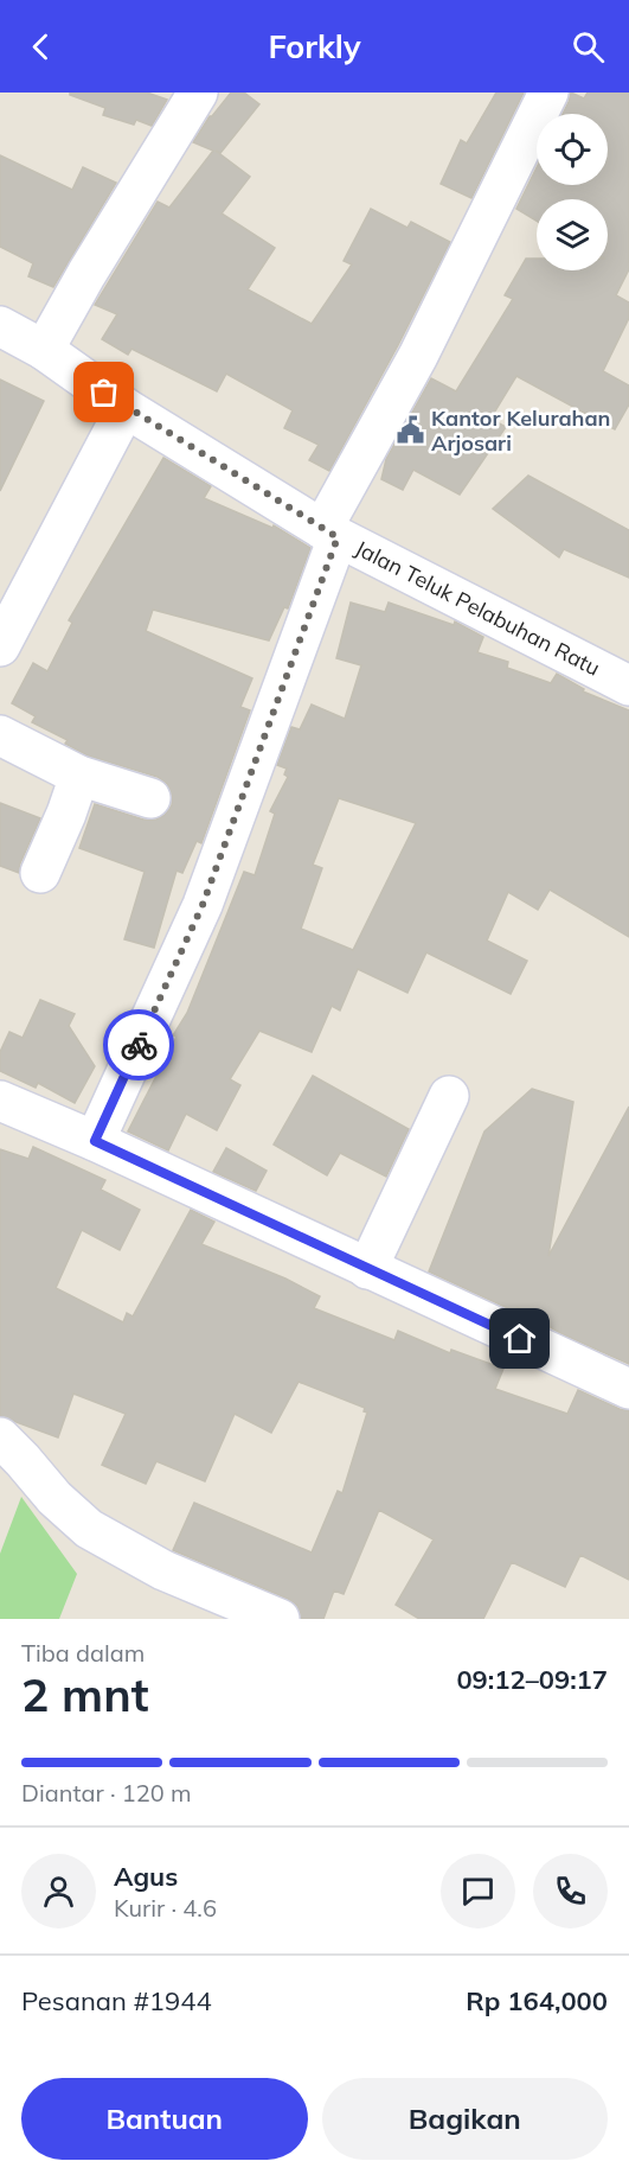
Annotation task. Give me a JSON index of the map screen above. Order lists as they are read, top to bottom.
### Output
{
  "streets": {
    "street": ["Jalan Teluk Pelabuhan Ratu"]
  },
  "places": {
    "public building": ["Kantor Kelurahan Arjosari"]
  },
  "page": {
    "header": "Forkly",
    "heading": ["2 mnt", "Tiba dalam", "09:12–09:17"],
    "panel": [
      "Agus",
      "Kurir · 4.6",
      "Pesanan #1944",
      "Rp 164,000"
    ],
    "bar": "Diantar · 120 m",
    "buttons": ["Bantuan", "Bagikan"]
  }
}
